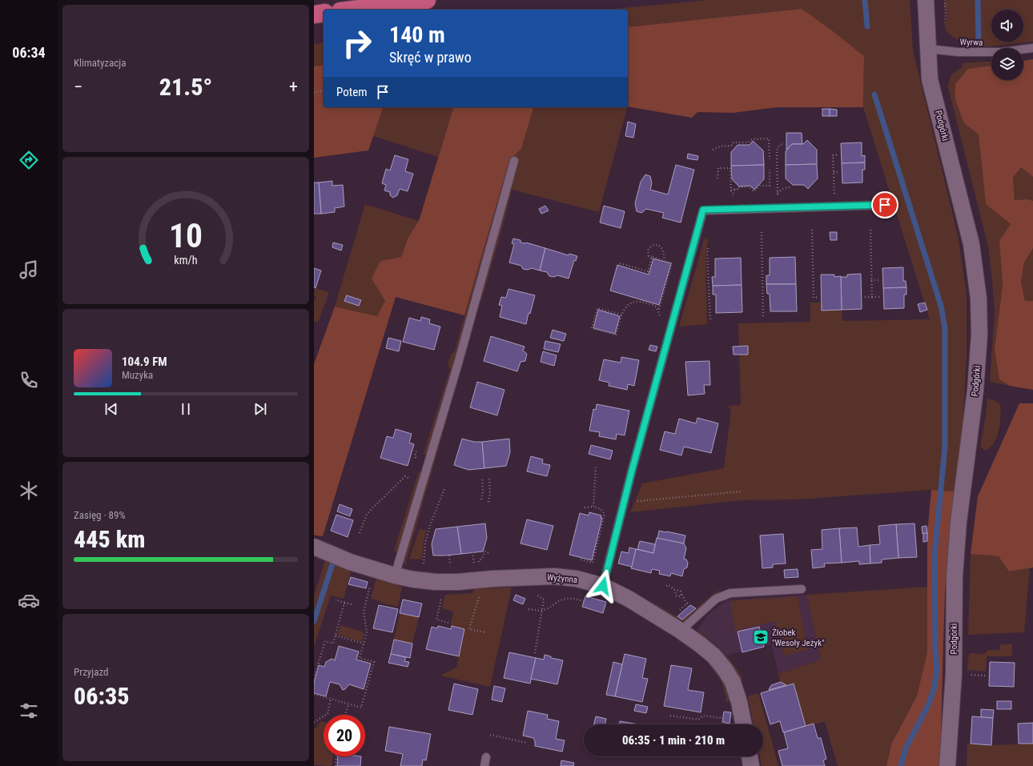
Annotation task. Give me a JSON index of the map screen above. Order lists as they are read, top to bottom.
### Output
{
  "streets": {
    "street": ["Podgórki", "Wyżynna"],
    "lane": ["Wyrwa"]
  },
  "crossings": [
    ["Wyrwa", "Podgórki"]
  ],
  "places": {
    "school or university": ["Żłobek \"Wesoły Jeżyk\""]
  },
  "page": {
    "tabs": "06:34",
    "tile": [
      "Klimatyzacja",
      ["Zasięg · 89%", "445 km"],
      ["Przyjazd", "06:35"]
    ],
    "turn": ["140 m", "Skręć w prawo"],
    "heat": ["−", "21.5°", "+"],
    "then": "Potem",
    "song": ["104.9 FM", "Muzyka"],
    "limit": "20",
    "trip": "06:35 · 1 min · 210 m",
    "gauge": ["10", "km/h"]
  }
}
